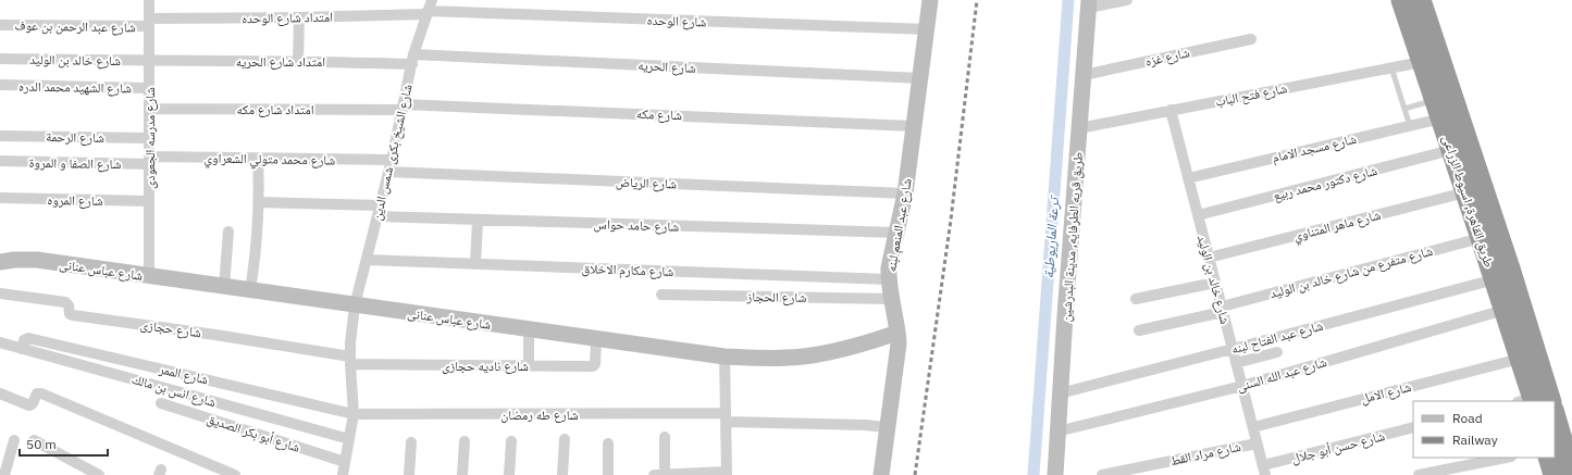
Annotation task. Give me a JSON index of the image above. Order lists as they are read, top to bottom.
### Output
{
  "streets": {
    "highway": ["طريق القاهرة, اسيوط الزراعى"],
    "main road": ["شارع عبد المنعم لبنه", "طريق قريه الطرفايه, مدينة البدرشين", "شارع عباس عنانى"],
    "street": [
      "امتداد شارع الوحده",
      "شارع الوحده",
      "شارع عبد الرحمن بن عوف",
      "شارع غزه",
      "شارع خالد بن الوليد",
      "امتداد شارع الحريه",
      "شارع الحريه",
      "شارع الشهيد محمد الدره",
      "شارع فتح الباب",
      "امتداد شارع مكه",
      "شارع مكه",
      "شارع الرحمة",
      "شارع مدرسه الجعودى",
      "شارع مسجد الامام",
      "شارع الشيخ بكرى شمس الدين",
      "شارع محمد متولي الشعراوي",
      "شارع الصفا و المروة",
      "شارع الرياض",
      "شارع دكتور محمد ربيع",
      "شارع المروه",
      "شارع حامد حواس",
      "شارع ماهر المتناوي",
      "شارع مكارم الاخلاق",
      "شارع متفرع من شارع خالد بن الوليد",
      "شارع الحجاز",
      "شارع حجازى",
      "شارع عبد الفتاح لبنه",
      "شارع ناديه حجازى",
      "شارع الممر",
      "شارع عبد الله السنى",
      "شارع انس بن مالك",
      "شارع الامل",
      "شارع طه رمضان",
      "شارع أبو بكر الصديق",
      "شارع حسن أبو جلال",
      "شارع مراد القط"
    ]
  },
  "crossings": [
    ["امتداد شارع الوحده", "شارع الوحده"],
    ["امتداد شارع الوحده", "شارع عبد الرحمن بن عوف"],
    ["امتداد شارع الوحده", "شارع مدرسه الجعودى"],
    ["امتداد شارع الوحده", "شارع الشيخ بكرى شمس الدين"],
    ["شارع الوحده", "شارع الشيخ بكرى شمس الدين"],
    ["شارع الوحده", "شارع عبد المنعم لبنه"],
    ["شارع عبد الرحمن بن عوف", "شارع مدرسه الجعودى"],
    ["شارع غزه", "طريق قريه الطرفايه, مدينة البدرشين"],
    ["شارع خالد بن الوليد", "امتداد شارع الحريه"],
    ["شارع خالد بن الوليد", "شارع فتح الباب"],
    ["شارع خالد بن الوليد", "شارع مدرسه الجعودى"],
    ["شارع خالد بن الوليد", "شارع مسجد الامام"],
    ["شارع خالد بن الوليد", "شارع دكتور محمد ربيع"],
    ["شارع خالد بن الوليد", "شارع ماهر المتناوي"],
    ["شارع خالد بن الوليد", "شارع متفرع من شارع خالد بن الوليد"],
    ["شارع خالد بن الوليد", "شارع عبد الفتاح لبنه"],
    ["شارع خالد بن الوليد", "شارع عبد الله السنى"],
    ["شارع خالد بن الوليد", "شارع الامل"],
    ["شارع خالد بن الوليد", "شارع حسن أبو جلال"],
    ["شارع خالد بن الوليد", "شارع مراد القط"],
    ["امتداد شارع الحريه", "شارع الحريه"],
    ["امتداد شارع الحريه", "شارع مدرسه الجعودى"],
    ["امتداد شارع الحريه", "شارع الشيخ بكرى شمس الدين"],
    ["شارع الحريه", "شارع الشيخ بكرى شمس الدين"],
    ["شارع الحريه", "شارع عبد المنعم لبنه"],
    ["شارع الشهيد محمد الدره", "شارع مدرسه الجعودى"],
    ["شارع فتح الباب", "طريق القاهرة, اسيوط الزراعى"],
    ["شارع فتح الباب", "طريق قريه الطرفايه, مدينة البدرشين"],
    ["امتداد شارع مكه", "شارع مكه"],
    ["امتداد شارع مكه", "شارع مدرسه الجعودى"],
    ["امتداد شارع مكه", "شارع الشيخ بكرى شمس الدين"],
    ["شارع مكه", "شارع الشيخ بكرى شمس الدين"],
    ["شارع مكه", "شارع عبد المنعم لبنه"],
    ["شارع الرحمة", "شارع مدرسه الجعودى"],
    ["شارع مدرسه الجعودى", "شارع محمد متولي الشعراوي"],
    ["شارع مدرسه الجعودى", "شارع الصفا و المروة"],
    ["شارع مدرسه الجعودى", "شارع المروه"],
    ["شارع مدرسه الجعودى", "شارع عباس عنانى"],
    ["شارع مسجد الامام", "طريق القاهرة, اسيوط الزراعى"],
    ["شارع الشيخ بكرى شمس الدين", "شارع محمد متولي الشعراوي"],
    ["شارع الشيخ بكرى شمس الدين", "شارع الرياض"],
    ["شارع الشيخ بكرى شمس الدين", "شارع حامد حواس"],
    ["شارع الشيخ بكرى شمس الدين", "شارع عباس عنانى"],
    ["شارع الشيخ بكرى شمس الدين", "شارع مكارم الاخلاق"],
    ["شارع الشيخ بكرى شمس الدين", "شارع حجازى"],
    ["شارع الشيخ بكرى شمس الدين", "شارع ناديه حجازى"],
    ["شارع الشيخ بكرى شمس الدين", "شارع الممر"],
    ["شارع الشيخ بكرى شمس الدين", "شارع انس بن مالك"],
    ["شارع الشيخ بكرى شمس الدين", "شارع طه رمضان"],
    ["شارع الشيخ بكرى شمس الدين", "شارع أبو بكر الصديق"],
    ["شارع محمد متولي الشعراوي", "شارع الصفا و المروة"],
    ["شارع الرياض", "شارع عبد المنعم لبنه"],
    ["شارع دكتور محمد ربيع", "طريق القاهرة, اسيوط الزراعى"],
    ["طريق القاهرة, اسيوط الزراعى", "شارع ماهر المتناوي"],
    ["طريق القاهرة, اسيوط الزراعى", "شارع متفرع من شارع خالد بن الوليد"],
    ["طريق القاهرة, اسيوط الزراعى", "شارع عبد الفتاح لبنه"],
    ["طريق القاهرة, اسيوط الزراعى", "شارع عبد الله السنى"],
    ["طريق القاهرة, اسيوط الزراعى", "شارع الامل"],
    ["شارع حامد حواس", "شارع عبد المنعم لبنه"],
    ["شارع عبد المنعم لبنه", "شارع عباس عنانى"],
    ["شارع عبد المنعم لبنه", "شارع مكارم الاخلاق"],
    ["شارع عبد المنعم لبنه", "شارع الحجاز"],
    ["شارع عبد المنعم لبنه", "شارع طه رمضان"],
    ["طريق قريه الطرفايه, مدينة البدرشين", "شارع عبد الفتاح لبنه"],
    ["طريق قريه الطرفايه, مدينة البدرشين", "شارع عبد الله السنى"],
    ["شارع عباس عنانى", "شارع ناديه حجازى"],
    ["شارع حجازى", "شارع ناديه حجازى"],
    ["شارع الممر", "شارع انس بن مالك"],
    ["شارع الممر", "شارع طه رمضان"],
    ["شارع انس بن مالك", "شارع أبو بكر الصديق"]
  ],
  "water": ["ترعة الماريوطية"],
  "legend": ["Road", "Railway"],
  "scale_bar": "50 m"
}
